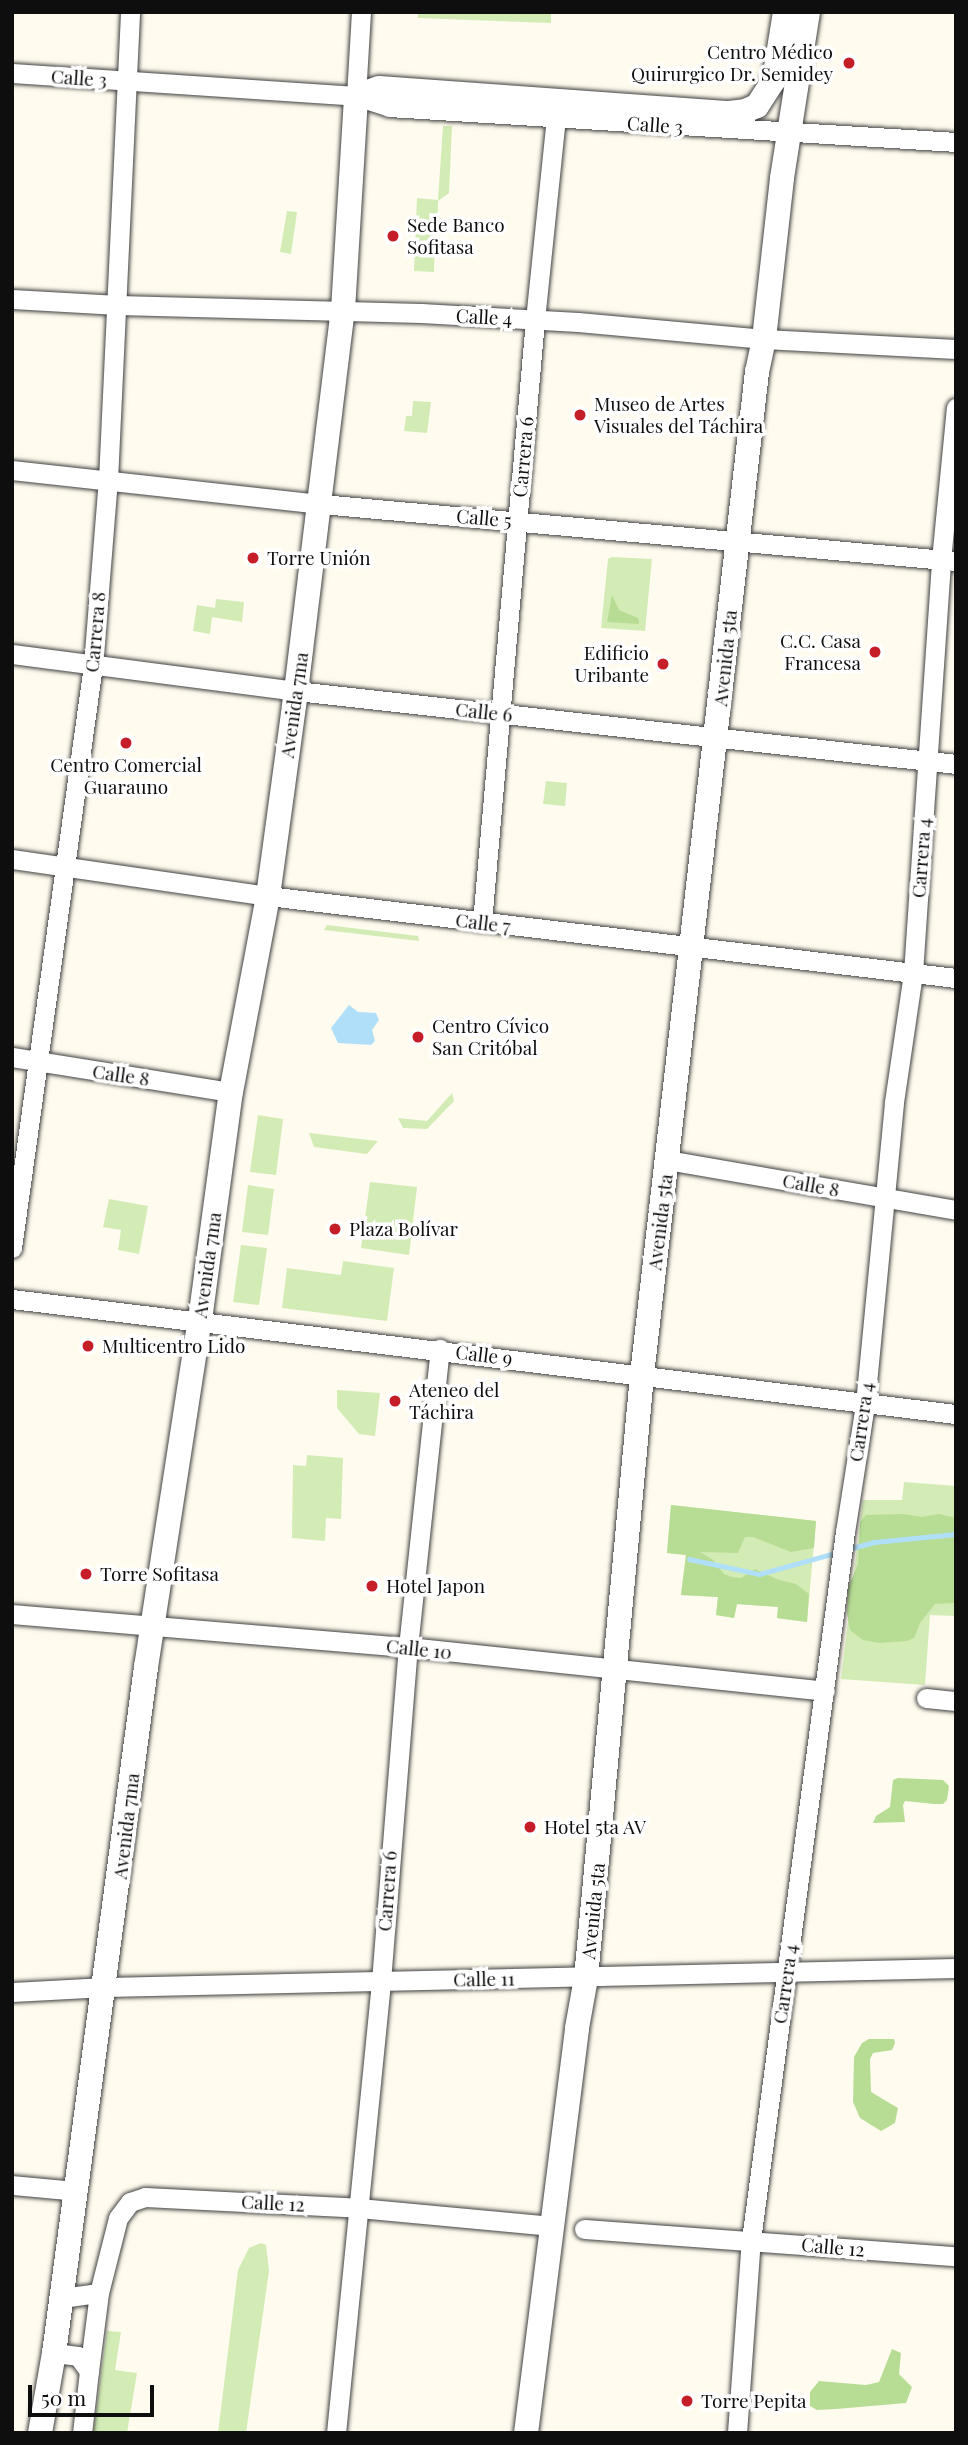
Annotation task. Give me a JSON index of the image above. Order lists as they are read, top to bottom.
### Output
{
  "streets": {
    "street": [
      "Calle 3",
      "Calle 4",
      "Carrera 6",
      "Calle 5",
      "Carrera 8",
      "Avenida 5ta",
      "Avenida 7ma",
      "Calle 6",
      "Carrera 4",
      "Calle 7",
      "Calle 8",
      "Calle 9",
      "Calle 10",
      "Calle 11",
      "Calle 12"
    ]
  },
  "crossings": [
    ["Calle 3", "Carrera 6"],
    ["Calle 3", "Carrera 8"],
    ["Calle 3", "Avenida 5ta"],
    ["Calle 3", "Avenida 7ma"],
    ["Calle 4", "Carrera 6"],
    ["Calle 4", "Carrera 8"],
    ["Calle 4", "Avenida 5ta"],
    ["Calle 4", "Avenida 7ma"],
    ["Carrera 6", "Calle 5"],
    ["Carrera 6", "Calle 6"],
    ["Carrera 6", "Calle 7"],
    ["Carrera 6", "Calle 9"],
    ["Carrera 6", "Calle 10"],
    ["Carrera 6", "Calle 11"],
    ["Carrera 6", "Calle 12"],
    ["Calle 5", "Carrera 8"],
    ["Calle 5", "Avenida 5ta"],
    ["Calle 5", "Avenida 7ma"],
    ["Calle 5", "Carrera 4"],
    ["Carrera 8", "Calle 6"],
    ["Carrera 8", "Calle 7"],
    ["Carrera 8", "Calle 8"],
    ["Avenida 5ta", "Calle 6"],
    ["Avenida 5ta", "Calle 7"],
    ["Avenida 5ta", "Calle 8"],
    ["Avenida 5ta", "Calle 9"],
    ["Avenida 5ta", "Calle 10"],
    ["Avenida 5ta", "Calle 11"],
    ["Avenida 5ta", "Calle 12"],
    ["Avenida 7ma", "Calle 6"],
    ["Avenida 7ma", "Calle 7"],
    ["Avenida 7ma", "Calle 8"],
    ["Avenida 7ma", "Calle 9"],
    ["Avenida 7ma", "Calle 10"],
    ["Avenida 7ma", "Calle 11"],
    ["Calle 6", "Carrera 4"],
    ["Carrera 4", "Calle 7"],
    ["Carrera 4", "Calle 8"],
    ["Carrera 4", "Calle 9"],
    ["Carrera 4", "Calle 10"],
    ["Carrera 4", "Calle 11"],
    ["Carrera 4", "Calle 12"]
  ],
  "places": [
    "Centro Médico Quirurgico Dr. Semidey",
    "Sede Banco Sofitasa",
    "Museo de Artes Visuales del Táchira",
    "Torre Unión",
    "C.C. Casa Francesa",
    "Edificio Uribante",
    "Centro Comercial Guarauno",
    "Centro Cívico San Critóbal",
    "Plaza Bolívar",
    "Multicentro Lido",
    "Ateneo del Táchira",
    "Torre Sofitasa",
    "Hotel Japon",
    "Hotel 5ta AV",
    "Torre Pepita"
  ],
  "scale_bar": "50 m"
}
